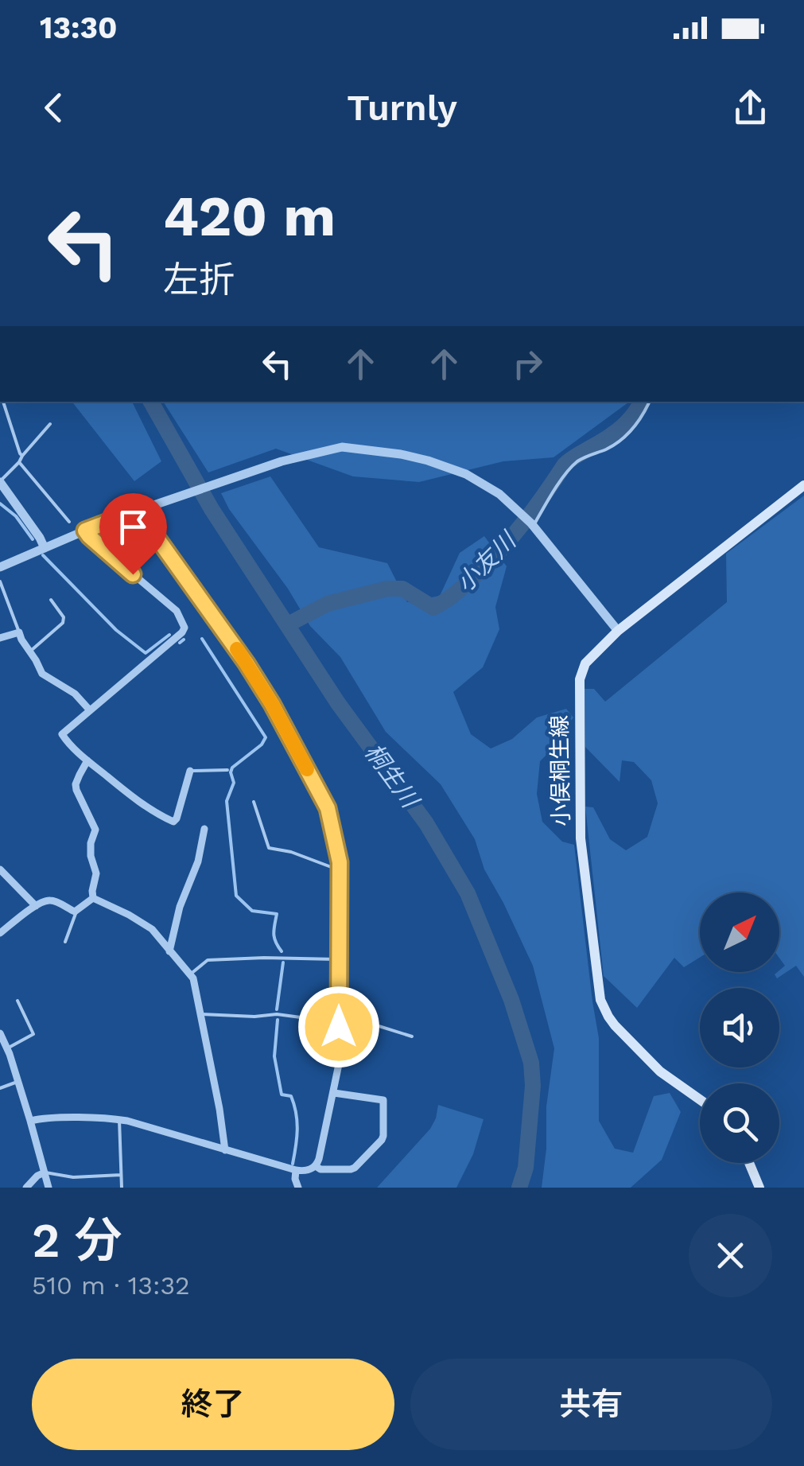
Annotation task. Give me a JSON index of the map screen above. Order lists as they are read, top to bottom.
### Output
{
  "streets": {
    "main road": ["小俣桐生線"]
  },
  "water": ["小友川", "桐生川"],
  "north": "top right",
  "page": {
    "status": "13:30",
    "header": "Turnly",
    "turn": ["420 m", "左折"],
    "heading": ["2 分", "510 m · 13:32"],
    "buttons": ["終了", "共有"]
  }
}
